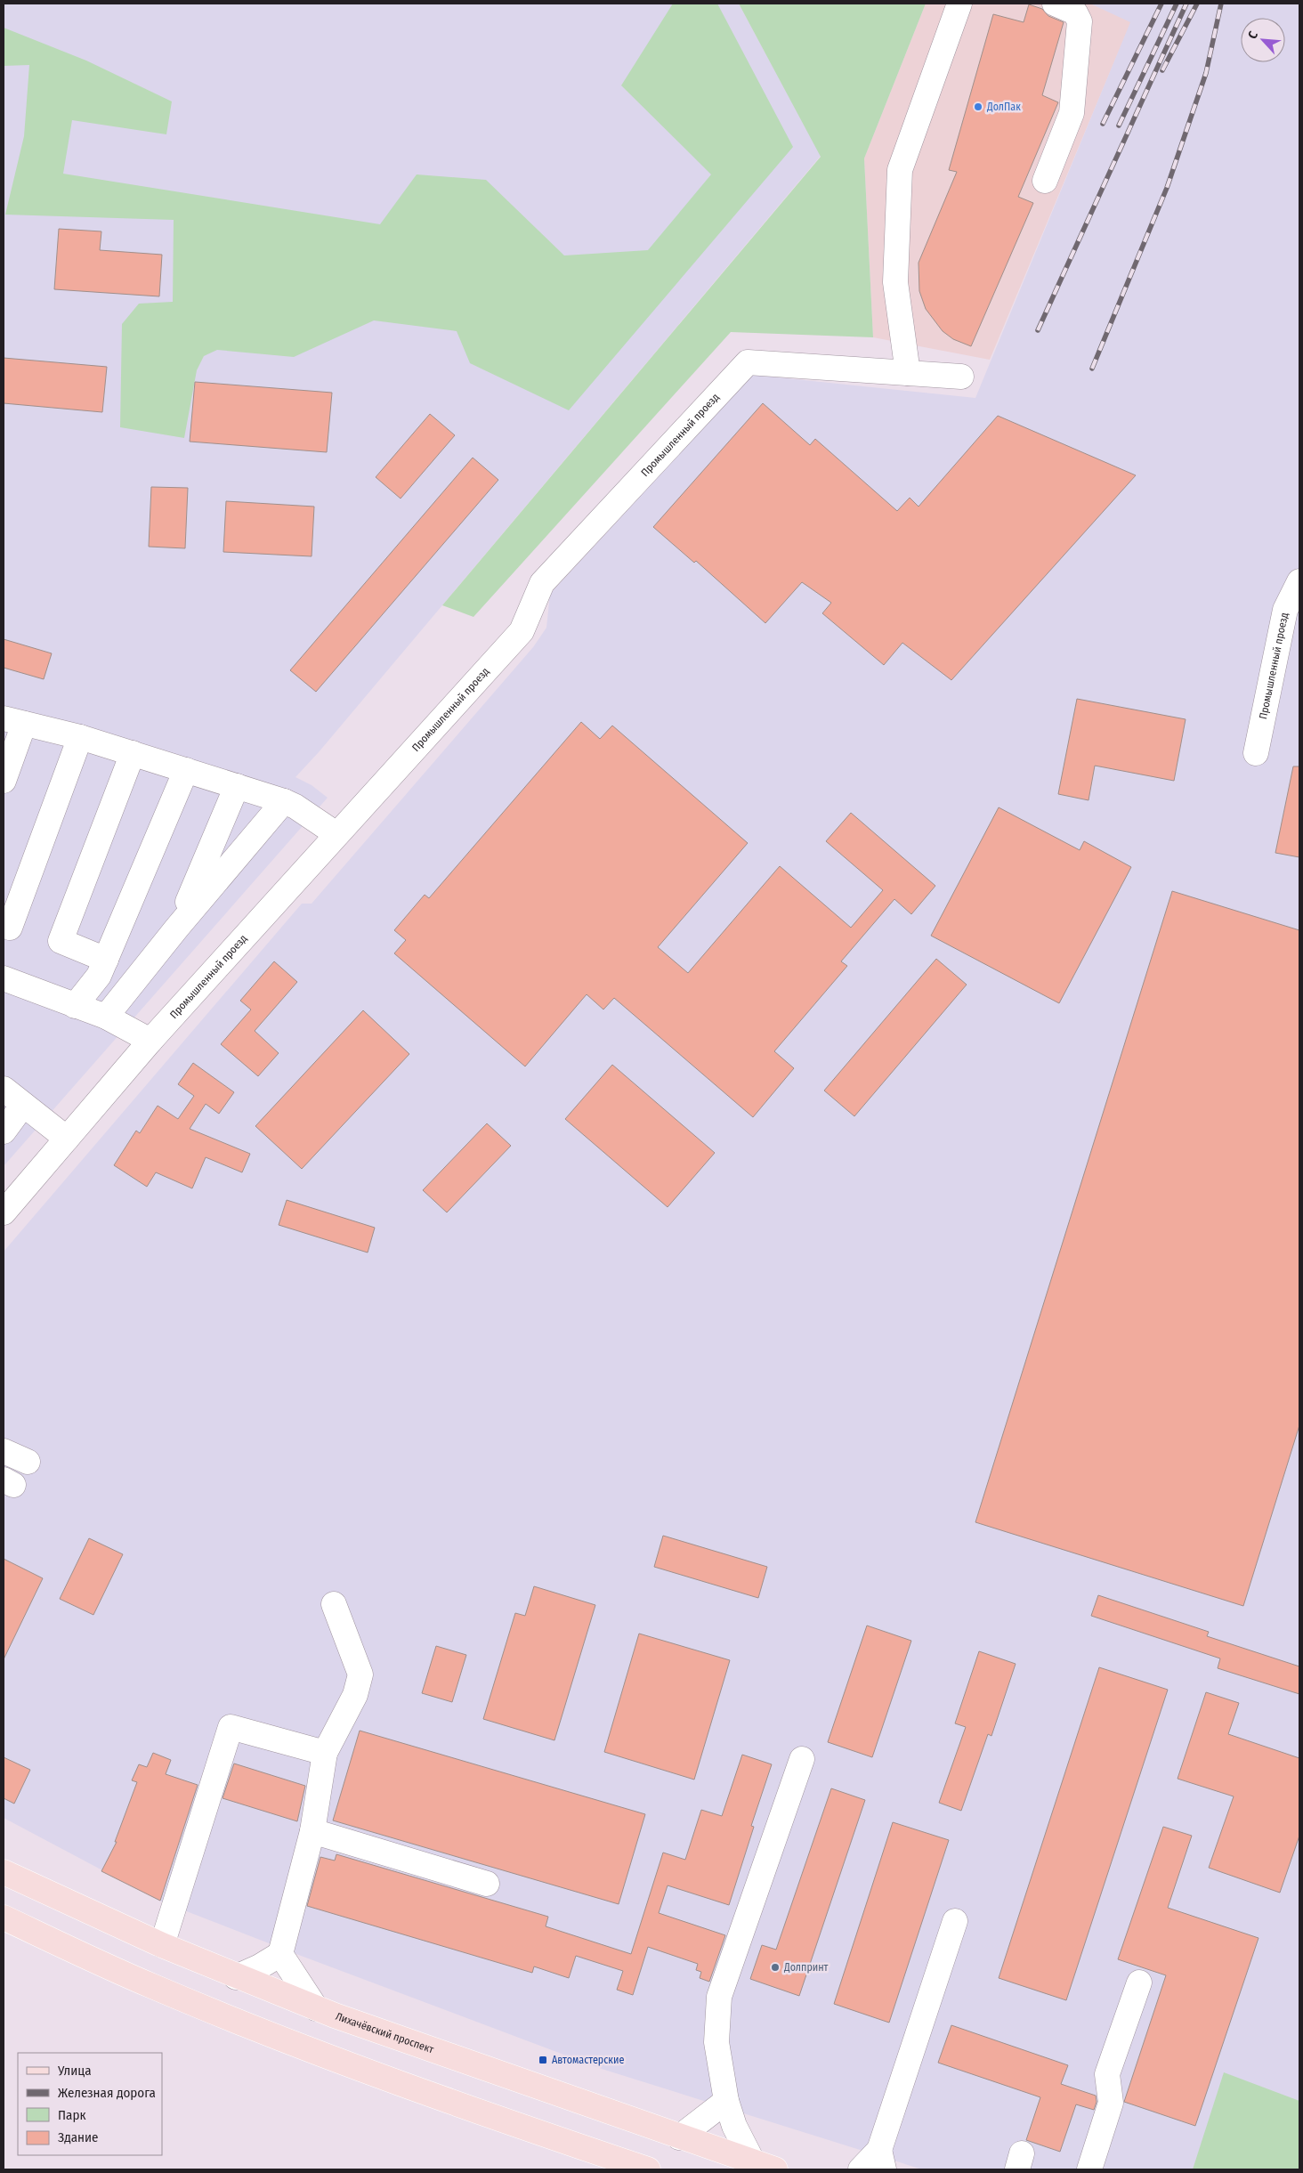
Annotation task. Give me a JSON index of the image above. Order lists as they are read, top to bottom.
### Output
{
  "streets": {
    "main road": ["Лихачёвский проспект"],
    "street": ["Промышленный проезд"]
  },
  "places": {
    "other": ["ДолПак", "Долпринт"],
    "transit": ["Автомастерские"]
  },
  "legend": [
    "Улица",
    "Железная дорога",
    "Парк",
    "Здание"
  ],
  "north": "top left"
}
